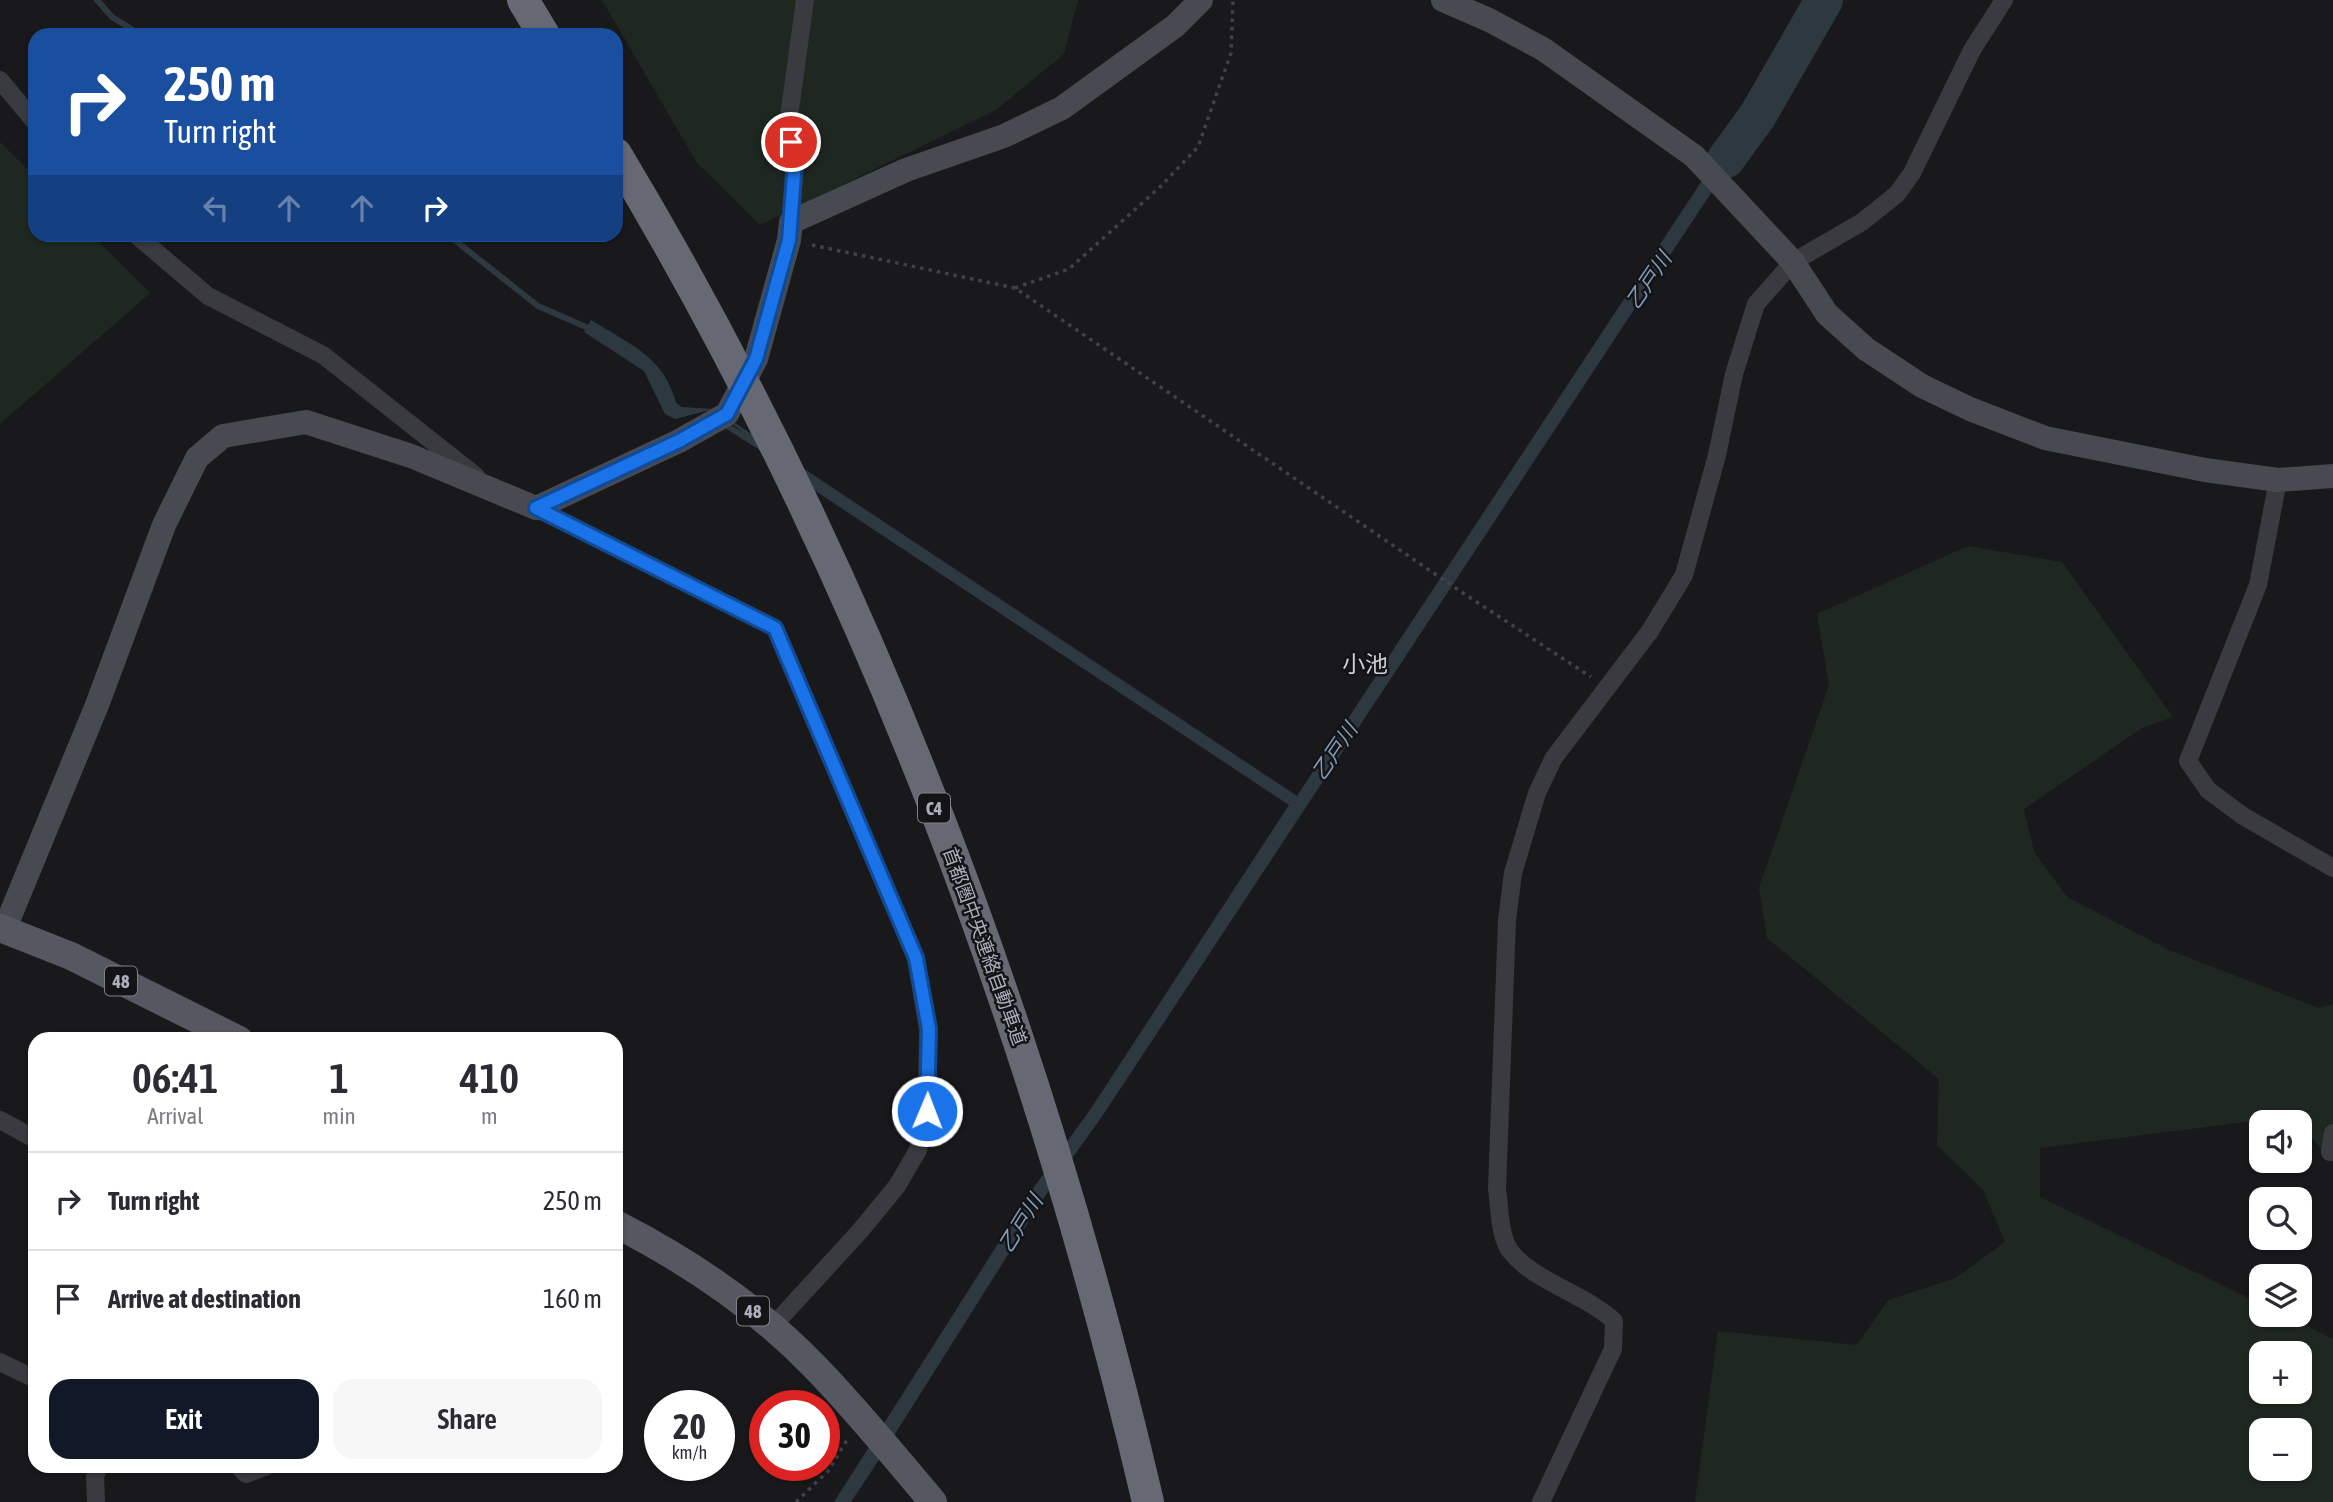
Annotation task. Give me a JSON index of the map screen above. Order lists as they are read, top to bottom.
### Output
{
  "streets": {
    "highway": ["C4", "首都圏中央連絡自動車道"],
    "main road": ["48"]
  },
  "districts": ["小池"],
  "water": ["乙戸川"],
  "page": {
    "turn": ["250 m", "Turn right"],
    "eta": [
      "06:41",
      "Arrival",
      "1",
      "min",
      "410",
      "m"
    ],
    "map_buttons": ["+", "−"],
    "list": [
      {
        "name": "Turn right",
        "value": "250 m"
      },
      {
        "name": "Arrive at destination",
        "value": "160 m"
      }
    ],
    "buttons": ["Exit", "Share"],
    "speed": "20 km/h",
    "limit": "30"
  }
}
